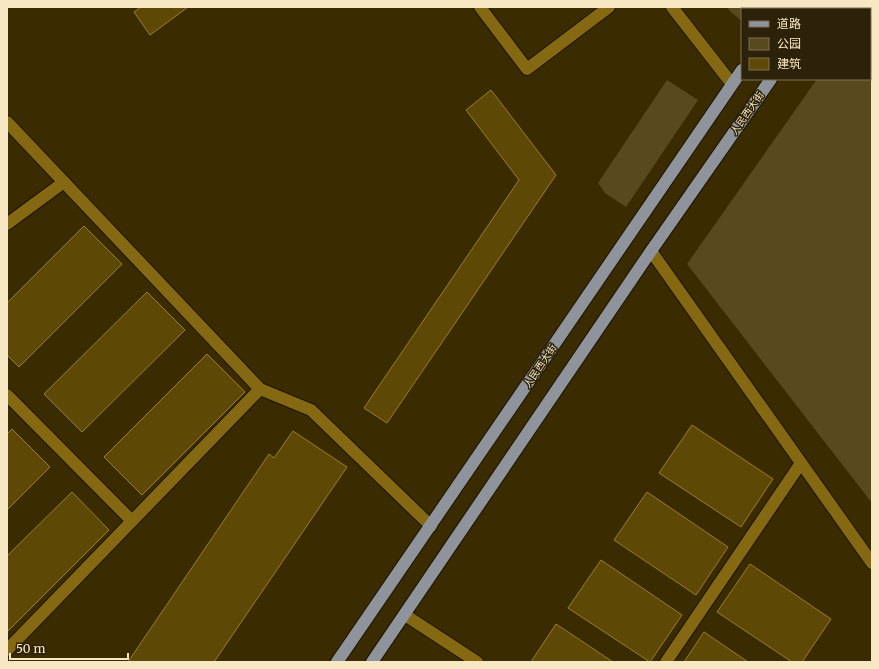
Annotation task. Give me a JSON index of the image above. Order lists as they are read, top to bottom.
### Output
{
  "streets": {
    "main road": ["人民西大街"]
  },
  "legend": ["道路", "公园", "建筑"],
  "scale_bar": "50 m"
}
